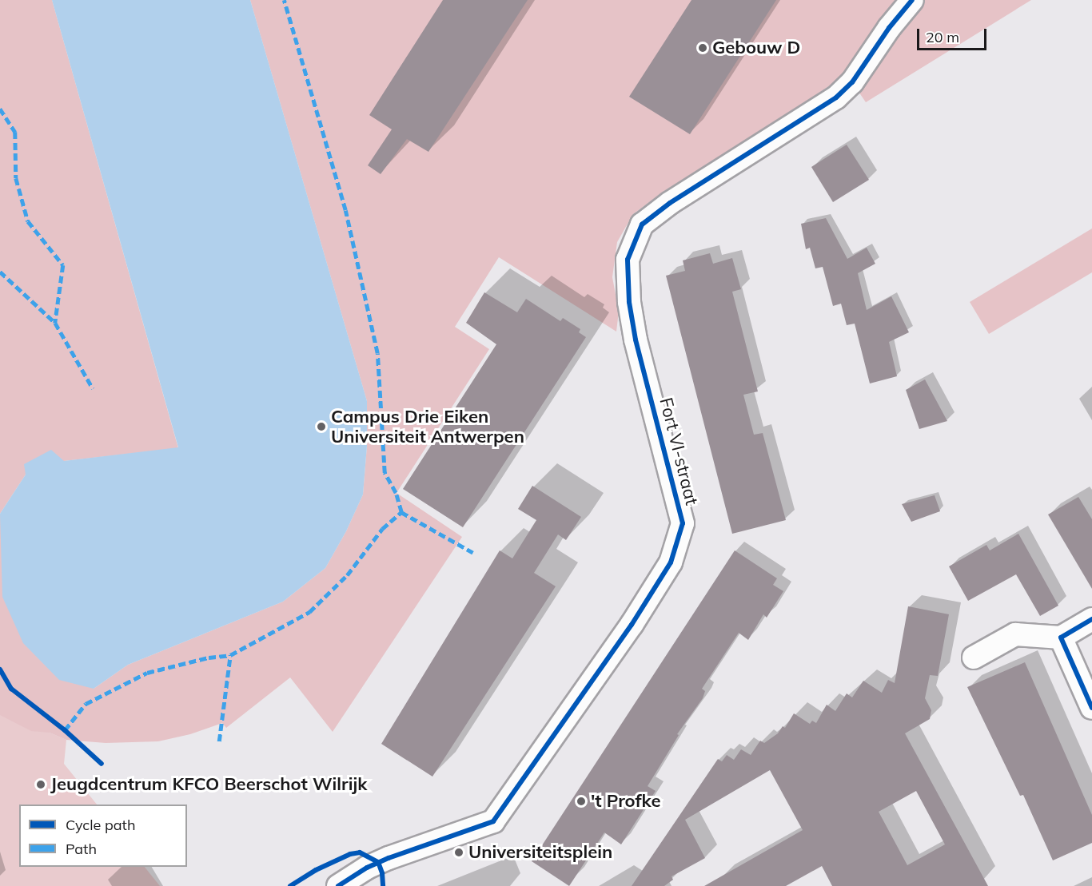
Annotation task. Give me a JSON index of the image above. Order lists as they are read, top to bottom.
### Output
{
  "streets": {
    "street": ["Fort VI-straat"]
  },
  "places": [
    "Gebouw D",
    "Campus Drie Eiken Universiteit Antwerpen",
    "Jeugdcentrum KFCO Beerschot Wilrijk",
    "'t Profke",
    "Universiteitsplein"
  ],
  "legend": ["Cycle path", "Path"],
  "scale_bar": "20 m"
}
